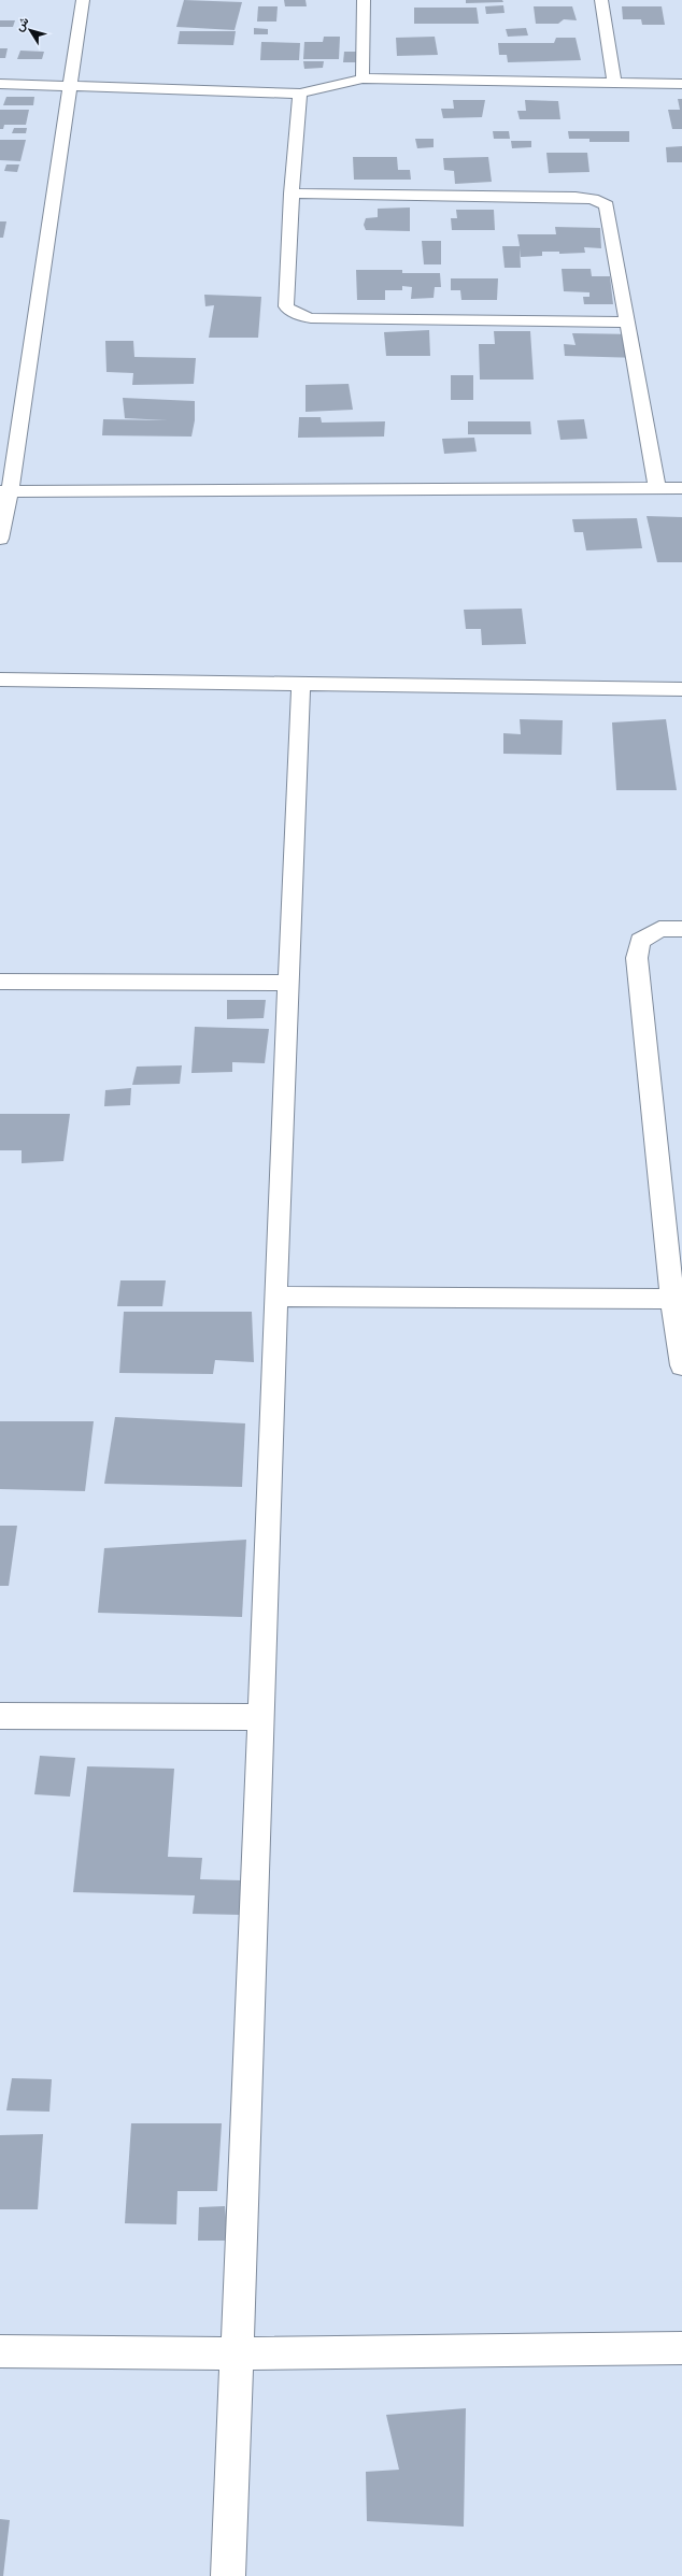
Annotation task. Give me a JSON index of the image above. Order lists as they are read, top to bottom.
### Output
{
  "north": "top left"
}
